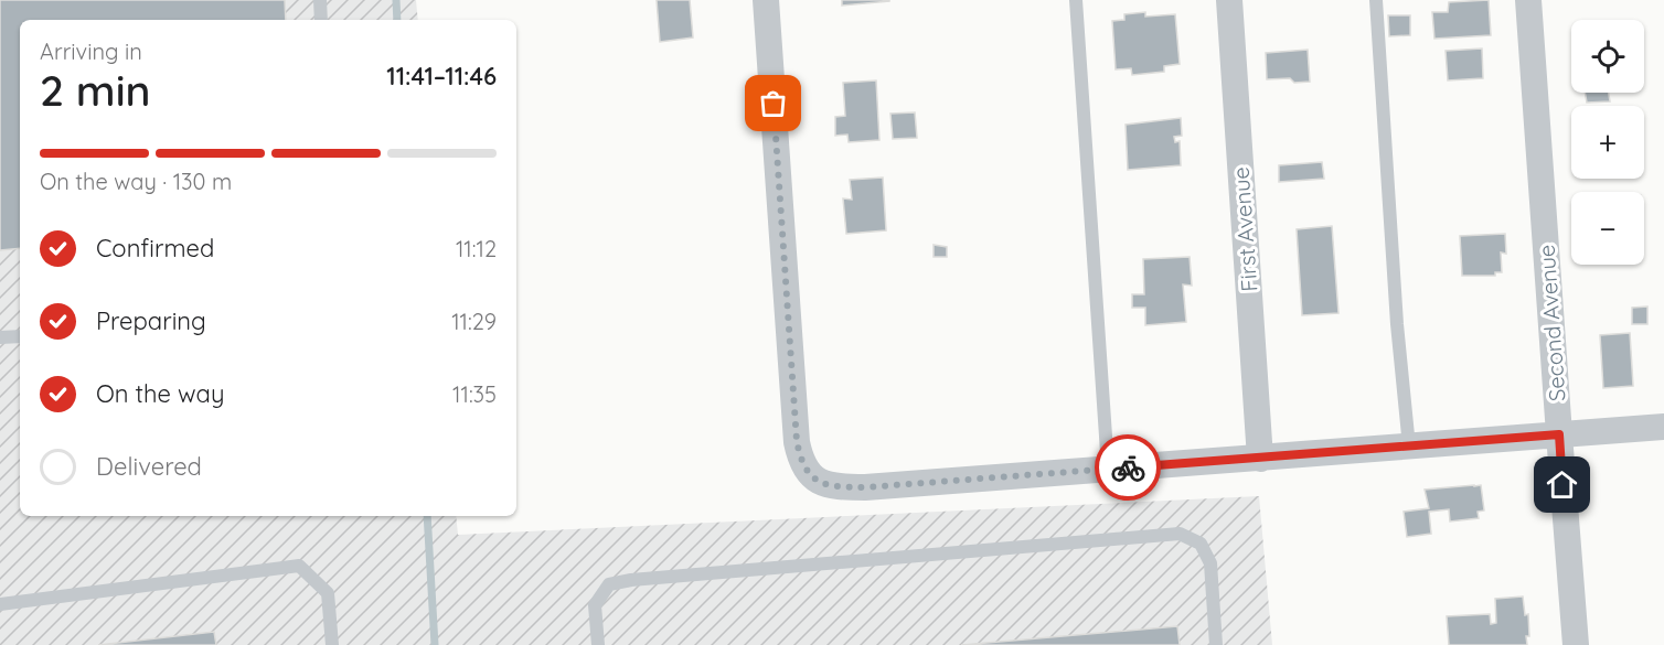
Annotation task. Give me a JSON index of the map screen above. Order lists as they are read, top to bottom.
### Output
{
  "streets": {
    "street": ["First Avenue", "Second Avenue"]
  },
  "page": {
    "map_buttons": ["+", "−"],
    "heading": ["2 min", "Arriving in", "11:41–11:46"],
    "bar": "On the way · 130 m",
    "list": [
      ["Confirmed", "11:12"],
      ["Preparing", "11:29"],
      ["On the way", "11:35"],
      "Delivered"
    ]
  }
}
